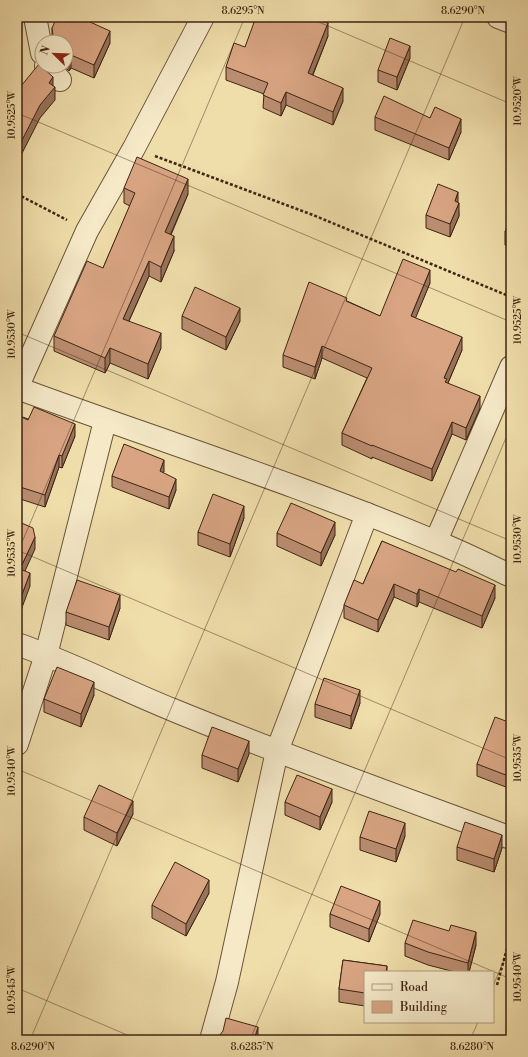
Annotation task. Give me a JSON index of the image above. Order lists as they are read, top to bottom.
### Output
{
  "legend": ["Road", "Building"],
  "north": "top left",
  "coordinates": [
    "8.6295°N",
    "8.6290°N",
    "10.9520°W",
    "10.9525°W",
    "10.9530°W",
    "10.9535°W",
    "10.9540°W",
    "10.9545°W",
    "8.6285°N",
    "8.6280°N"
  ]
}
